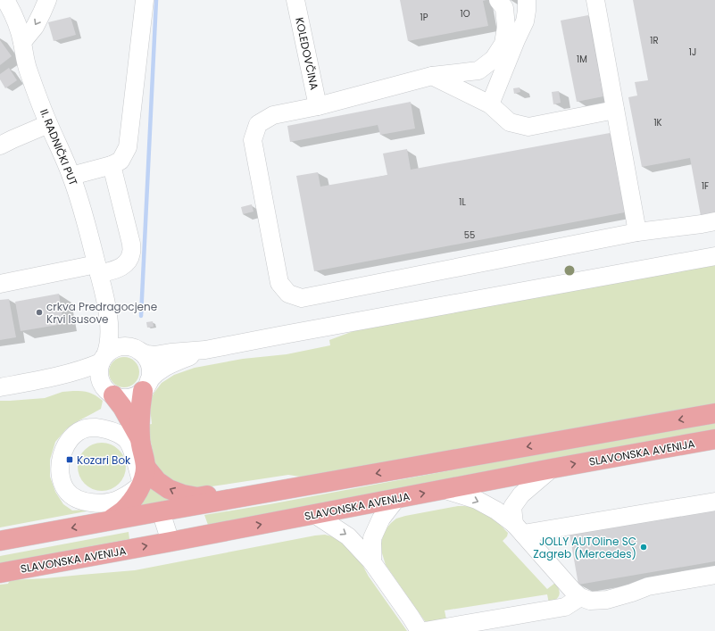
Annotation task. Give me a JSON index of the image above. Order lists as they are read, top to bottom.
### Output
{
  "streets": {
    "main road": ["SLAVONSKA AVENIJA"],
    "street": ["KOLEDOVČINA", "II. RADNIČKI PUT"]
  },
  "places": {
    "other": ["crkva Predragocjene Krvi Isusove", "JOLLY AUTOline SC Zagreb (Mercedes)"],
    "transit": ["Kozari Bok"]
  },
  "house_numbers": [
    "1O",
    "1P",
    "1R",
    "1J",
    "1M",
    "1K",
    "1F",
    "1L",
    "55"
  ]
}
